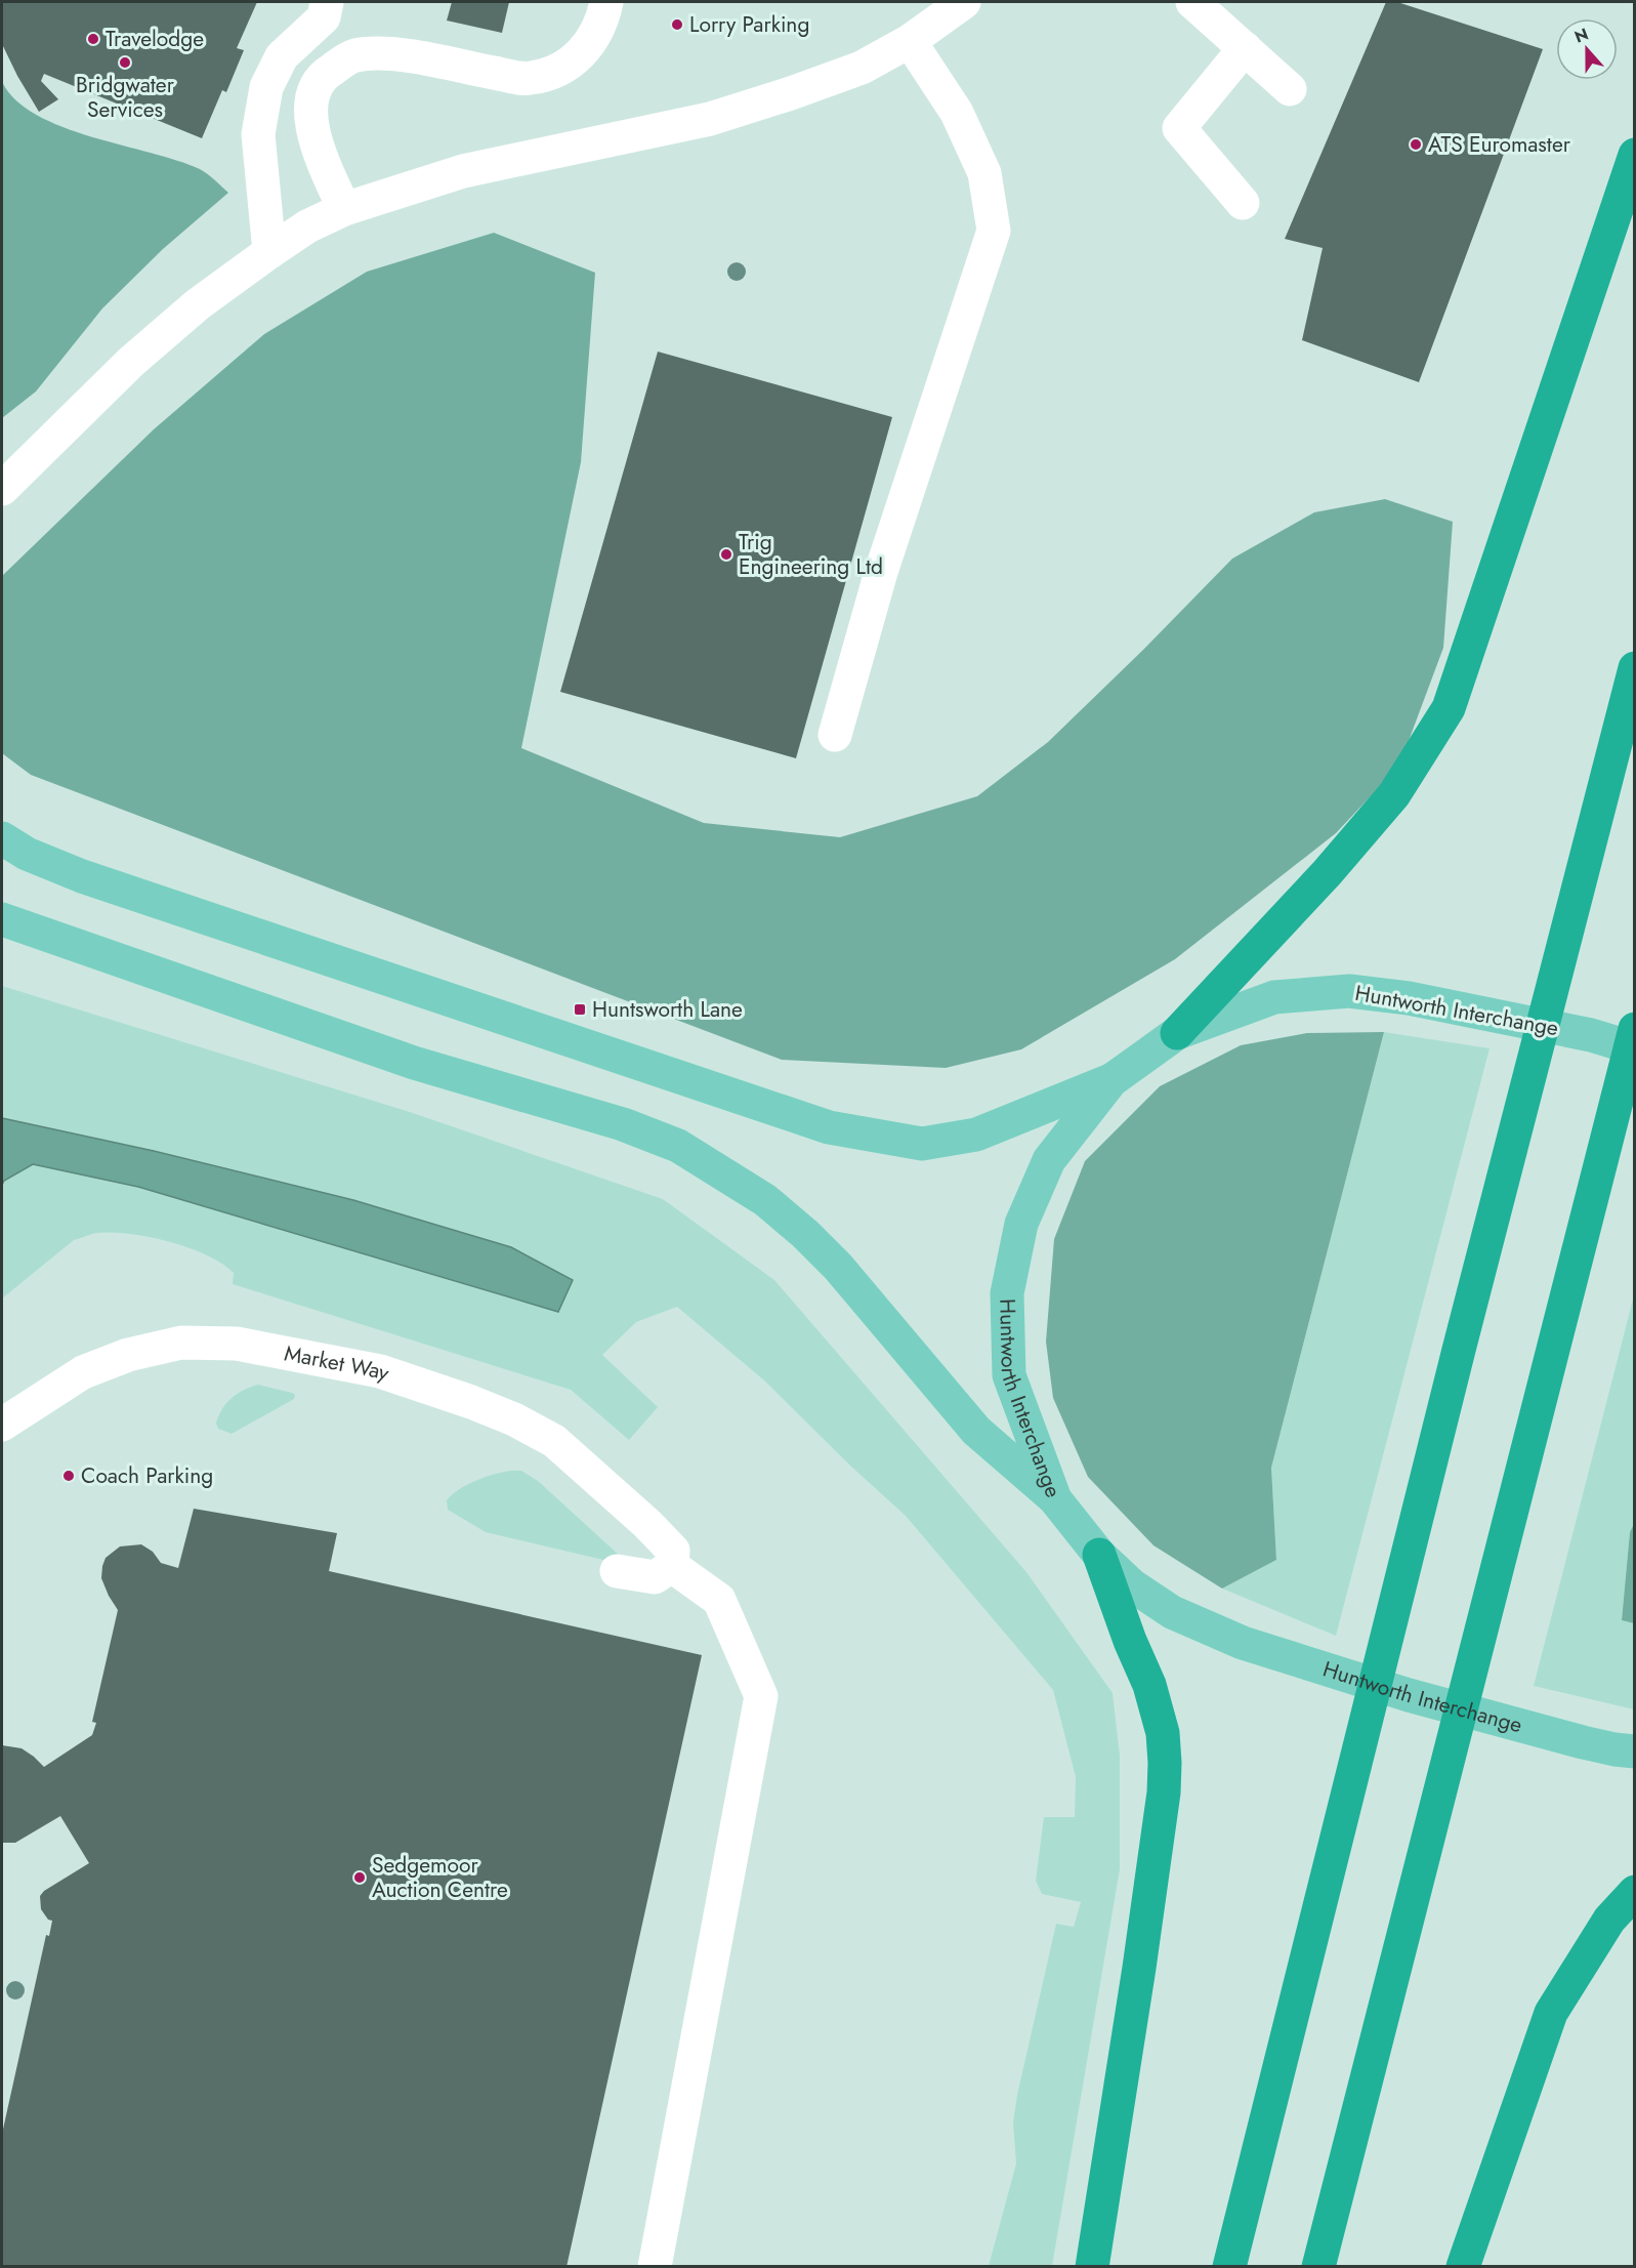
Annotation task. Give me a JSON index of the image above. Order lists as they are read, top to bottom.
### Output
{
  "streets": {
    "main road": ["Huntworth Interchange"],
    "street": ["Market Way"]
  },
  "places": {
    "other": [
      "Lorry Parking",
      "Travelodge",
      "Bridgwater Services",
      "ATS Euromaster",
      "Trig Engineering Ltd",
      "Coach Parking",
      "Sedgemoor Auction Centre"
    ],
    "transit": ["Huntsworth Lane"]
  },
  "north": "top"
}
